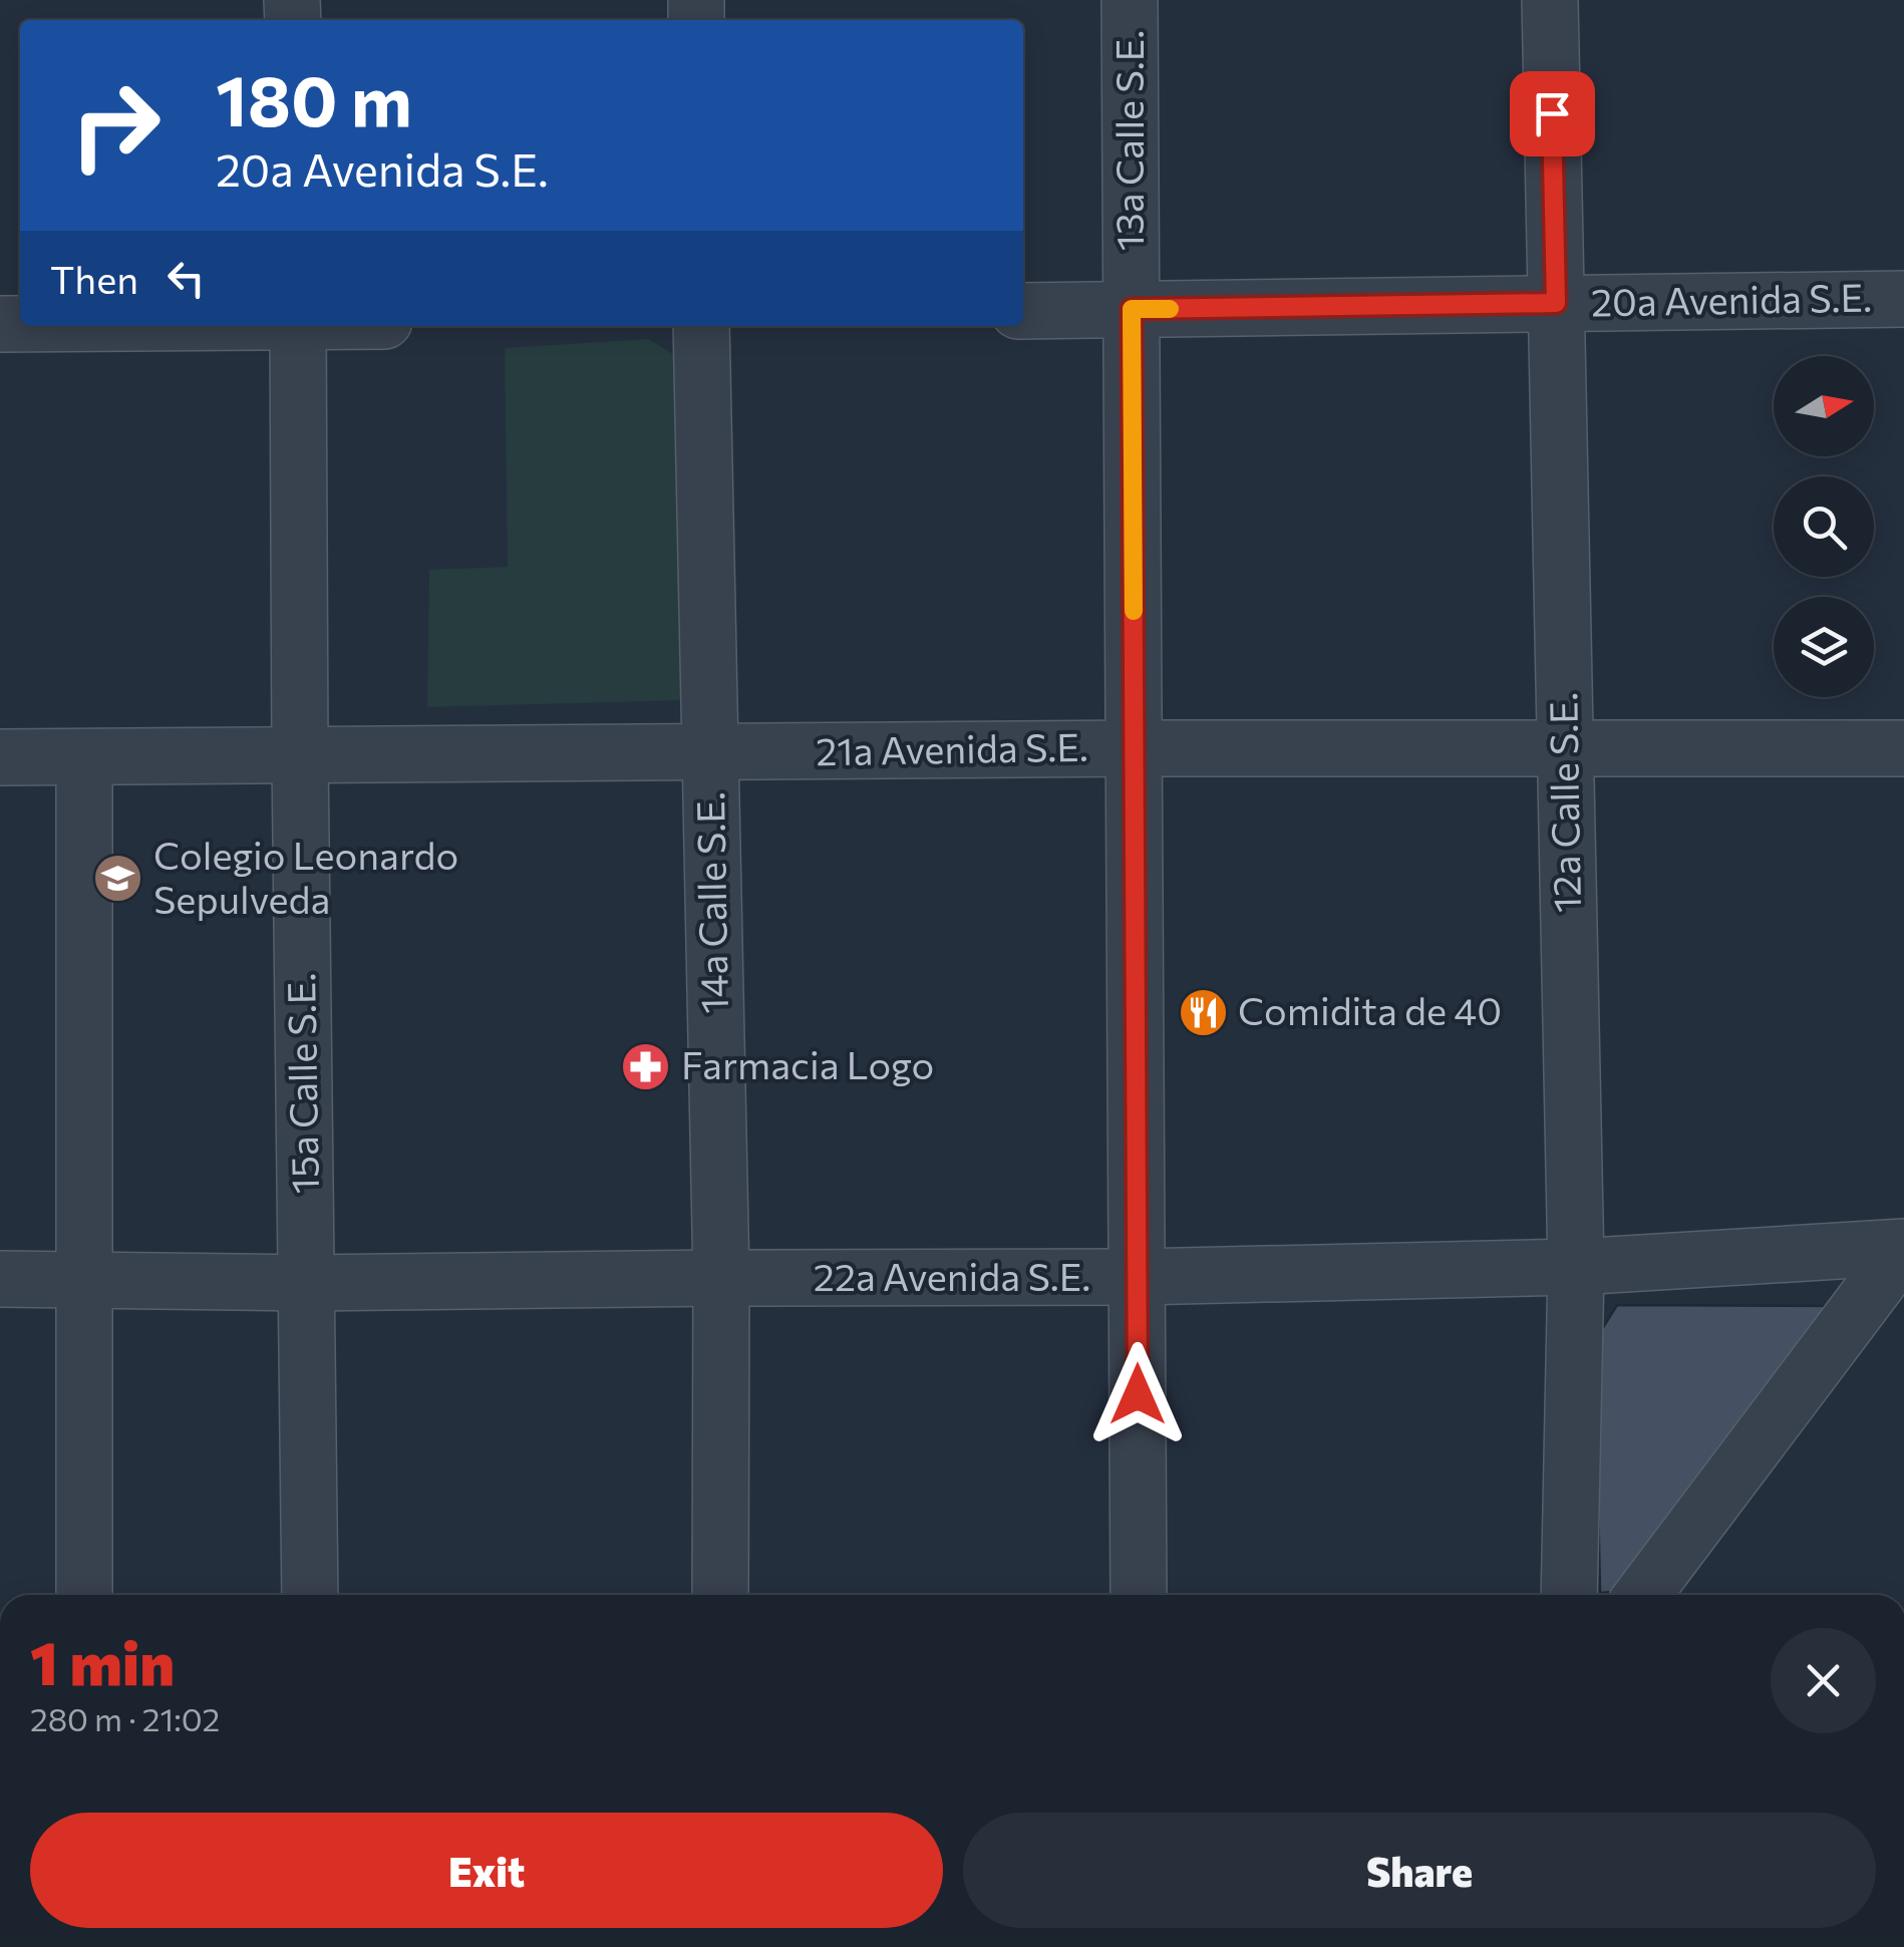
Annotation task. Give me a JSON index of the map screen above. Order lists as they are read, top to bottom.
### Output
{
  "streets": {
    "street": [
      "13a Calle S.E.",
      "20a Avenida S.E.",
      "21a Avenida S.E.",
      "12a Calle S.E.",
      "14a Calle S.E.",
      "15a Calle S.E.",
      "22a Avenida S.E."
    ]
  },
  "crossings": [
    ["13a Calle S.E.", "20a Avenida S.E."],
    ["13a Calle S.E.", "21a Avenida S.E."],
    ["13a Calle S.E.", "22a Avenida S.E."],
    ["20a Avenida S.E.", "12a Calle S.E."],
    ["21a Avenida S.E.", "12a Calle S.E."],
    ["21a Avenida S.E.", "14a Calle S.E."],
    ["21a Avenida S.E.", "15a Calle S.E."],
    ["12a Calle S.E.", "22a Avenida S.E."],
    ["14a Calle S.E.", "22a Avenida S.E."],
    ["15a Calle S.E.", "22a Avenida S.E."]
  ],
  "places": {
    "school or university": ["Colegio Leonardo Sepulveda"],
    "restaurant": ["Comidita de 40"],
    "pharmacy": ["Farmacia Logo"]
  },
  "north": "right",
  "page": {
    "turn": ["180 m", "20a Avenida S.E."],
    "then": "Then",
    "heading": ["1 min", "280 m · 21:02"],
    "buttons": ["Exit", "Share"]
  }
}
